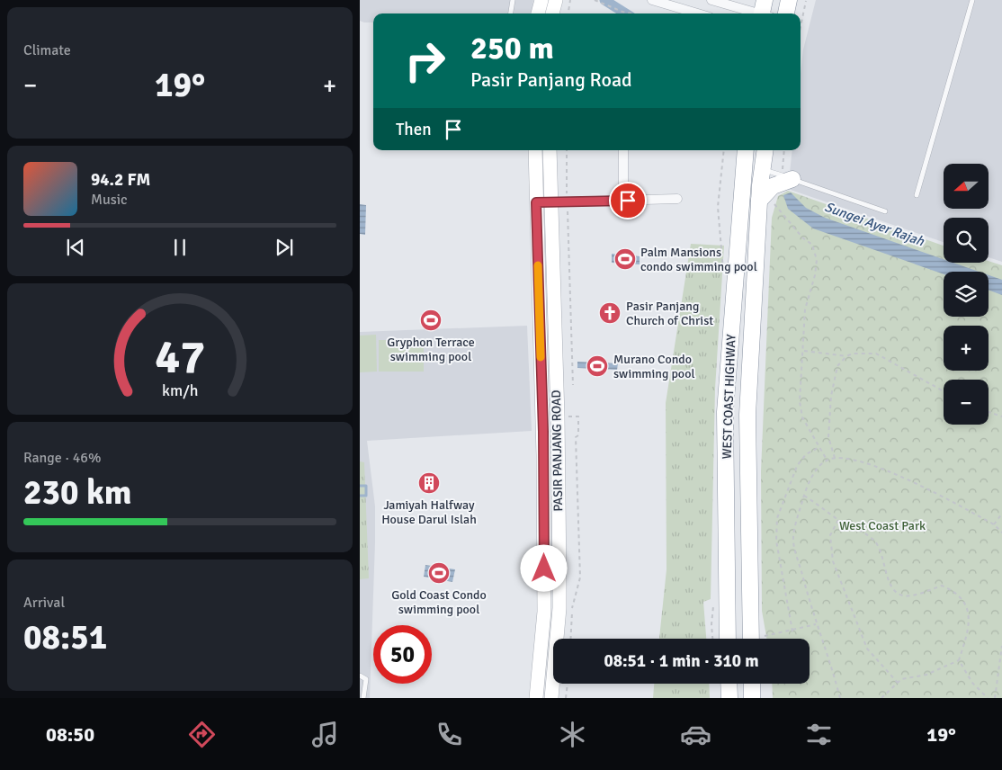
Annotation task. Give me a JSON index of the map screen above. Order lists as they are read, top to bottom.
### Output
{
  "streets": {
    "highway": ["WEST COAST HIGHWAY"],
    "main road": ["PASIR PANJANG ROAD"]
  },
  "water": ["Sungei Ayer Rajah"],
  "parks": ["West Coast Park"],
  "places": {
    "sports": [
      "Palm Mansions condo swimming pool",
      "Gryphon Terrace swimming pool",
      "Murano Condo swimming pool",
      "Gold Coast Condo swimming pool"
    ],
    "church": ["Pasir Panjang Church of Christ"],
    "building": ["Jamiyah Halfway House Darul Islah"]
  },
  "north": "left",
  "page": {
    "tile": [
      "Climate",
      ["Range · 46%", "230 km"],
      ["Arrival", "08:51"]
    ],
    "turn": ["250 m", "Pasir Panjang Road"],
    "heat": ["−", "19°", "+"],
    "then": "Then",
    "song": ["94.2 FM", "Music"],
    "map_buttons": ["+", "−"],
    "limit": "50",
    "trip": "08:51 · 1 min · 310 m",
    "tabs": ["08:50", "19°"],
    "gauge": ["47", "km/h"]
  }
}
